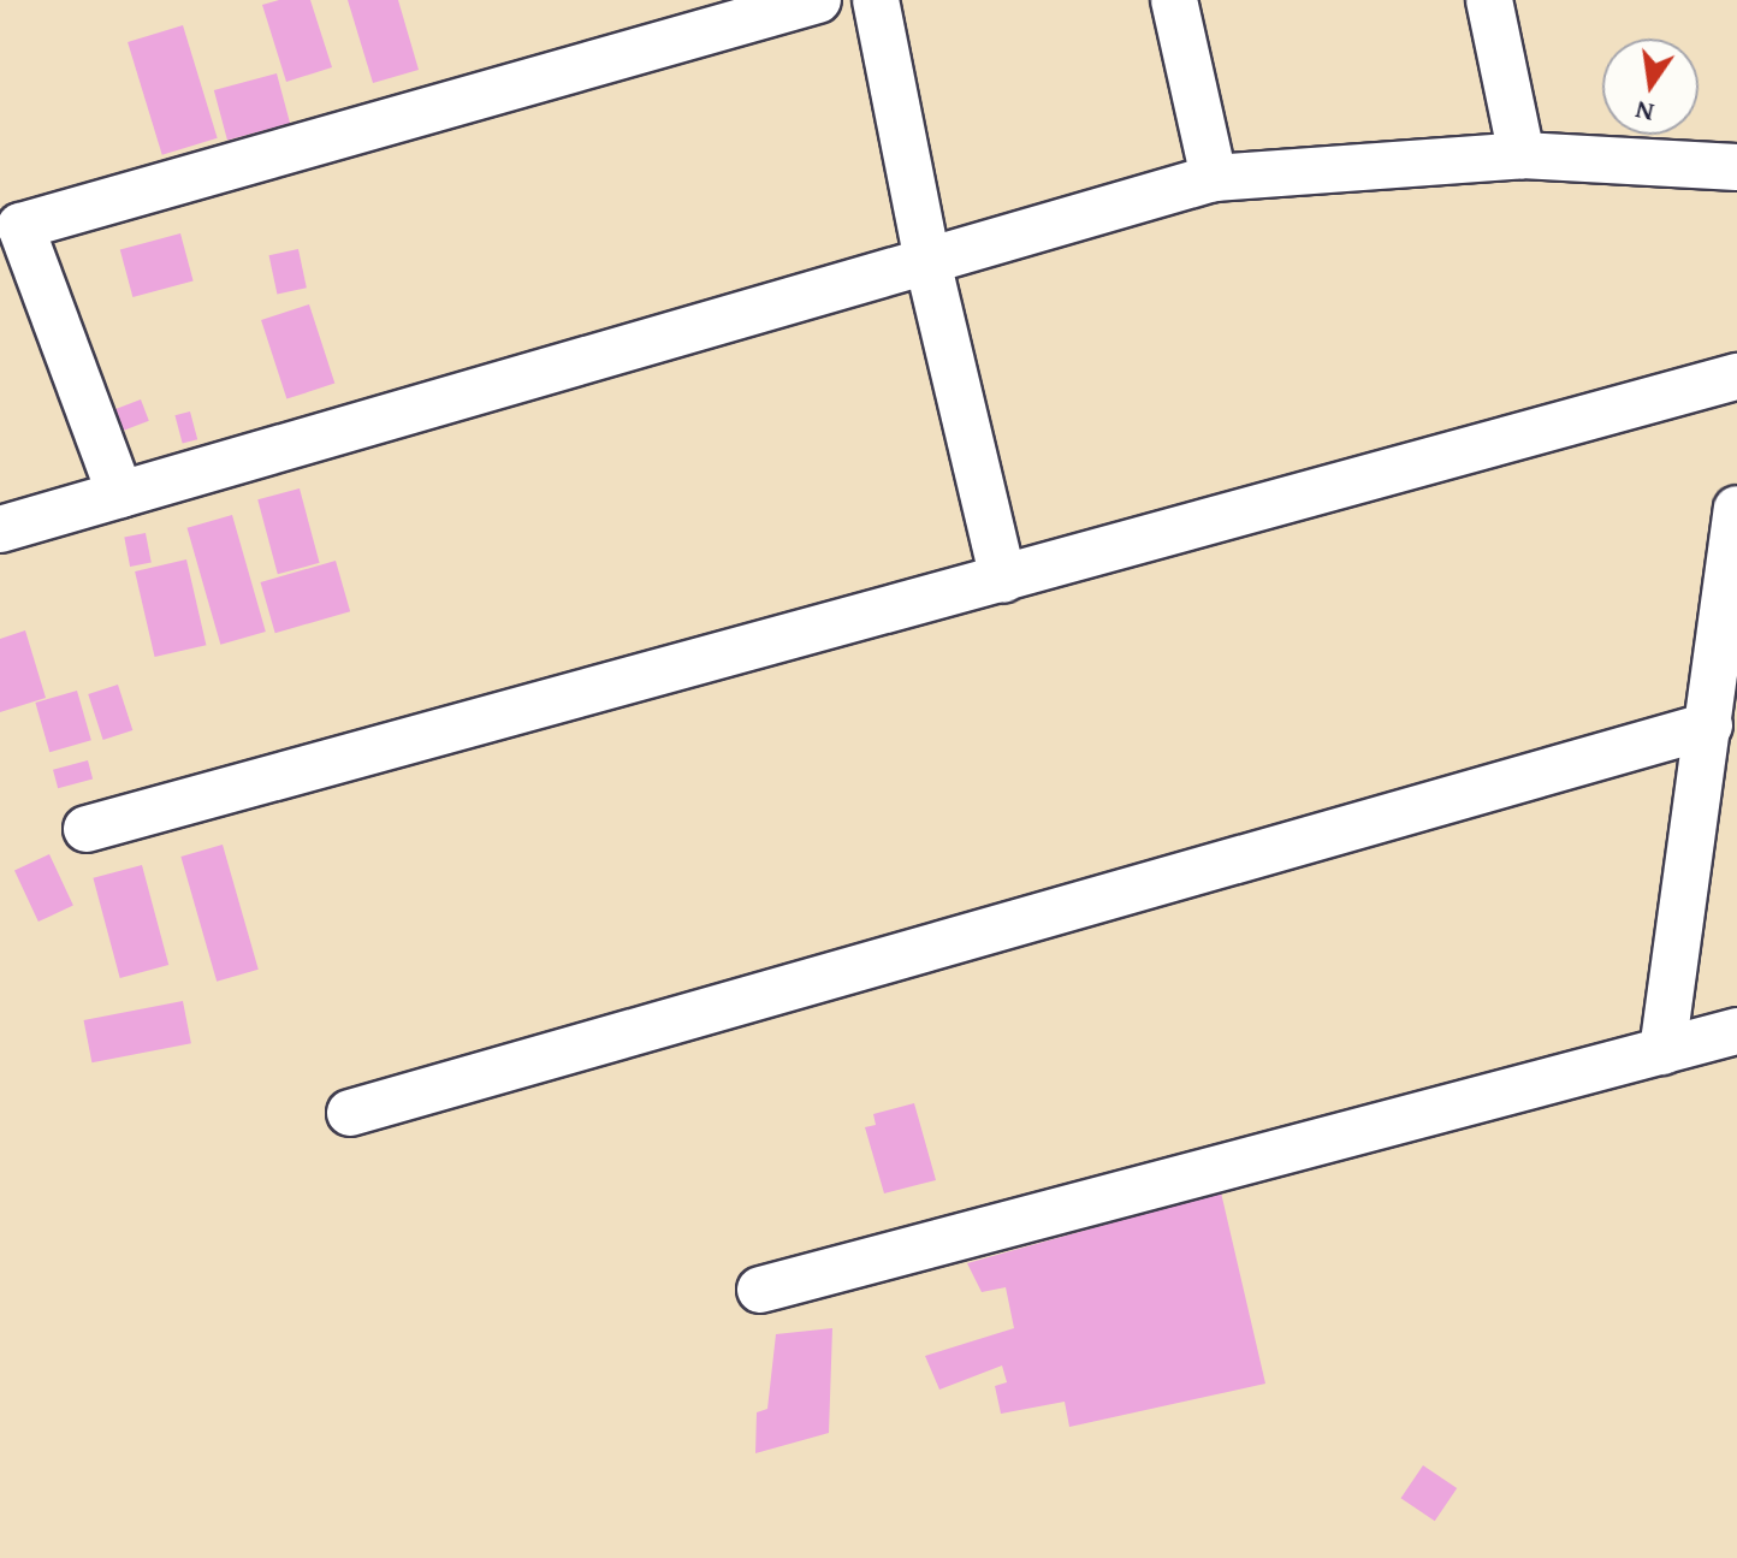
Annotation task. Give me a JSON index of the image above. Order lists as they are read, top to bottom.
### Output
{
  "north": "bottom"
}
